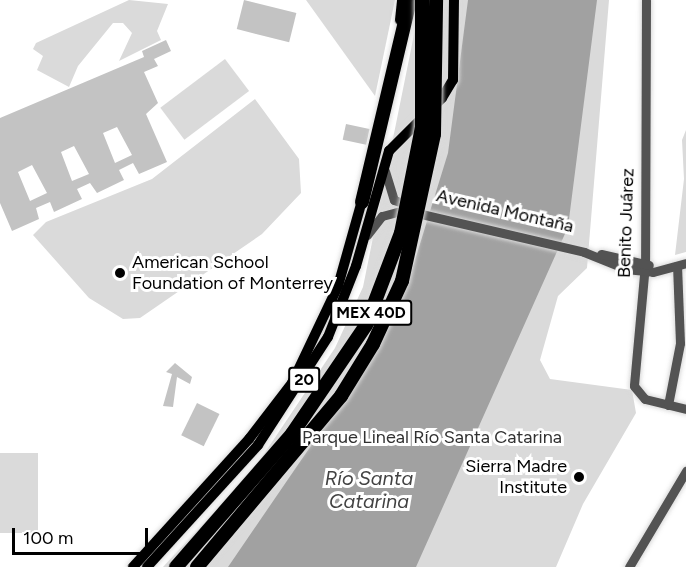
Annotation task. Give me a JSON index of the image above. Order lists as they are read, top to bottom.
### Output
{
  "streets": {
    "highway": ["MEX 40D"],
    "main road": ["20"],
    "street": ["Avenida Montaña", "Benito Juárez"]
  },
  "crossings": [
    ["Avenida Montaña", "Benito Juárez"]
  ],
  "water": ["Río Santa Catarina"],
  "parks": ["Parque Lineal Río Santa Catarina"],
  "places": ["American School Foundation of Monterrey", "Sierra Madre Institute"],
  "scale_bar": "100 m"
}
